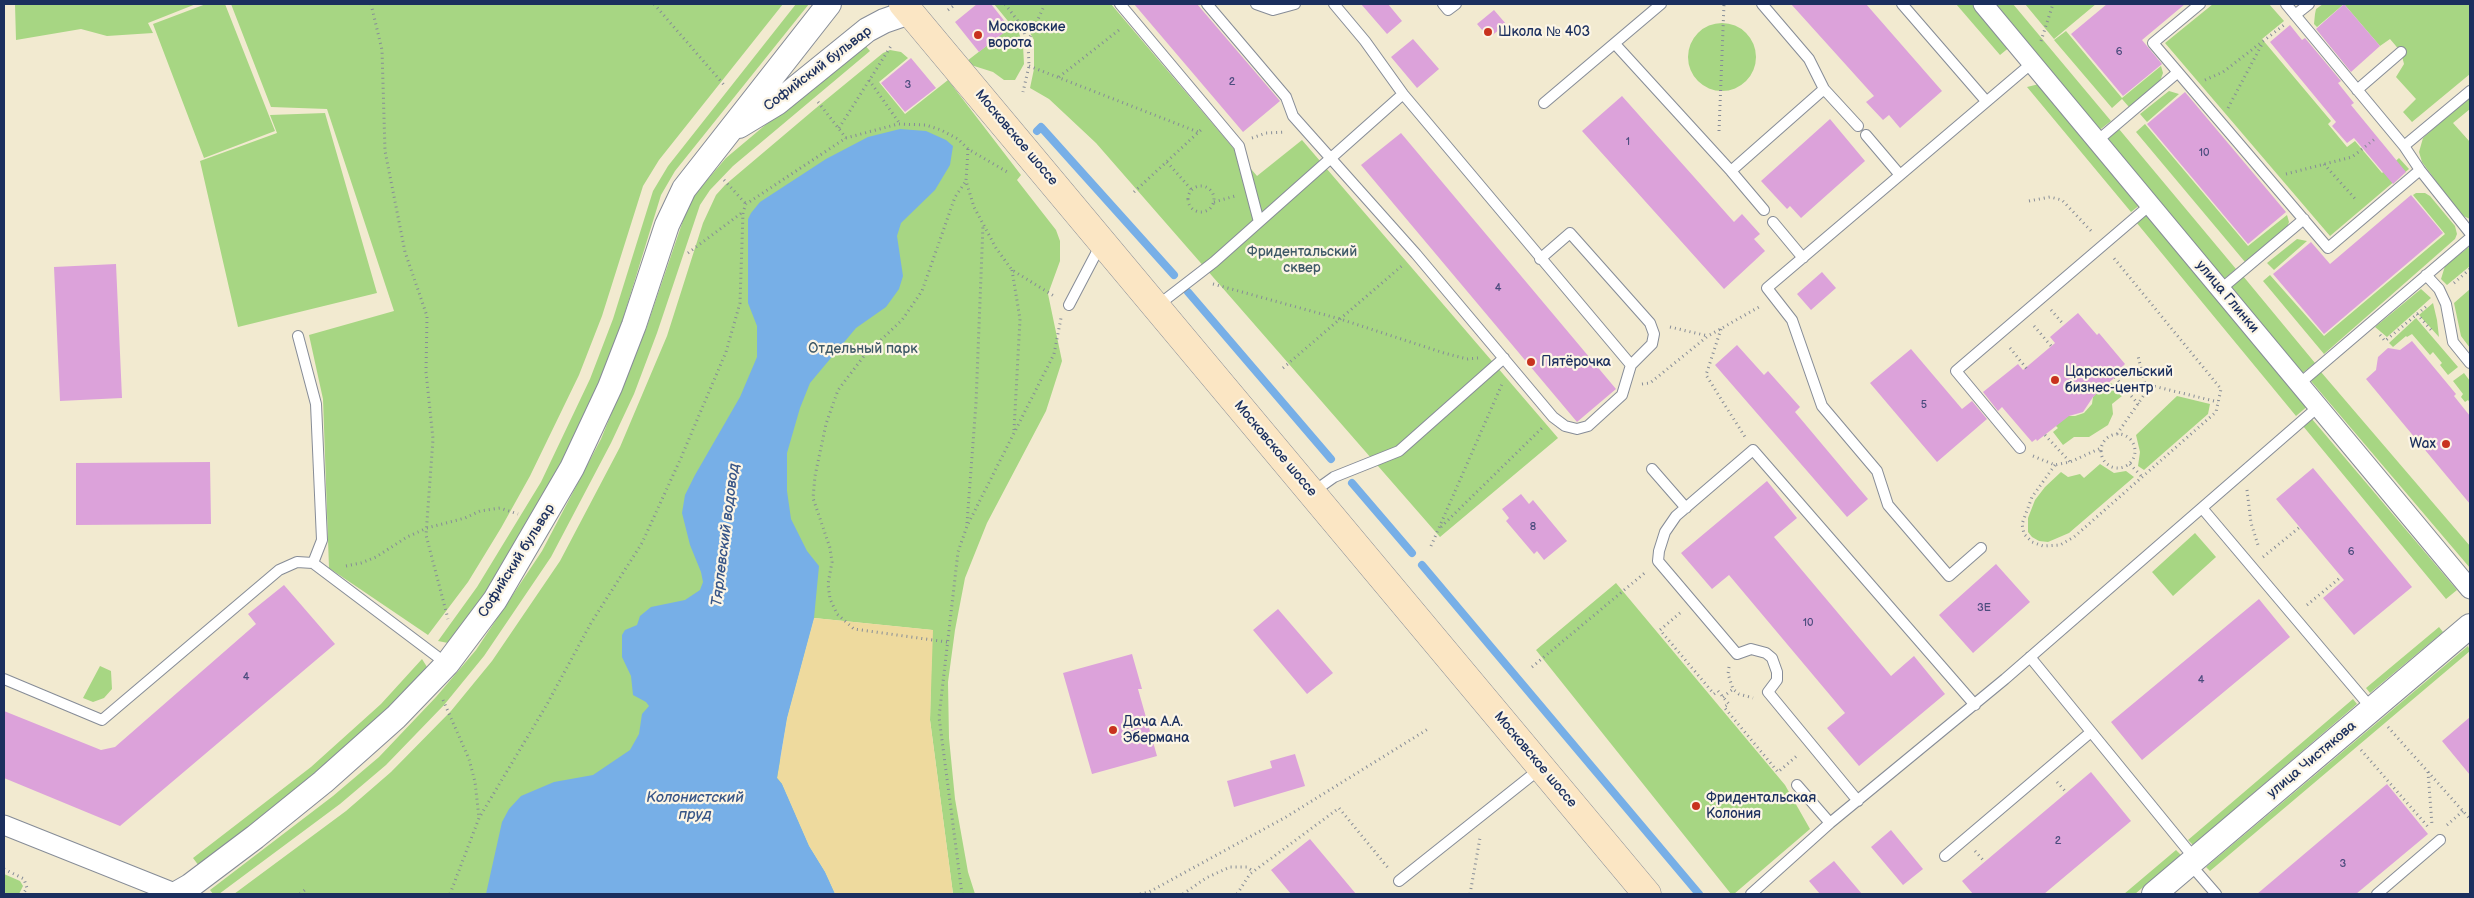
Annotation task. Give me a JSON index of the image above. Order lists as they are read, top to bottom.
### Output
{
  "streets": {
    "main road": ["Московское шоссе"],
    "street": ["Софийский бульвар", "улица Глинки", "улица Чистякова"]
  },
  "crossings": [
    ["Софийский бульвар", "Московское шоссе"]
  ],
  "water": ["Тярлевский водовод", "Колонистский пруд"],
  "parks": ["Фридентальский сквер", "Отдельный парк"],
  "places": [
    "Школа № 403",
    "Московские ворота",
    "Пятёрочка",
    "Царскосельский бизнес-центр",
    "Wax",
    "Дача А.А. Эбермана",
    "Фридентальская Колония"
  ],
  "house_numbers": [
    "6",
    "2",
    "3",
    "1",
    "10",
    "4",
    "5",
    "8",
    "6",
    "3Е",
    "10",
    "4",
    "4",
    "2",
    "3"
  ]
}
